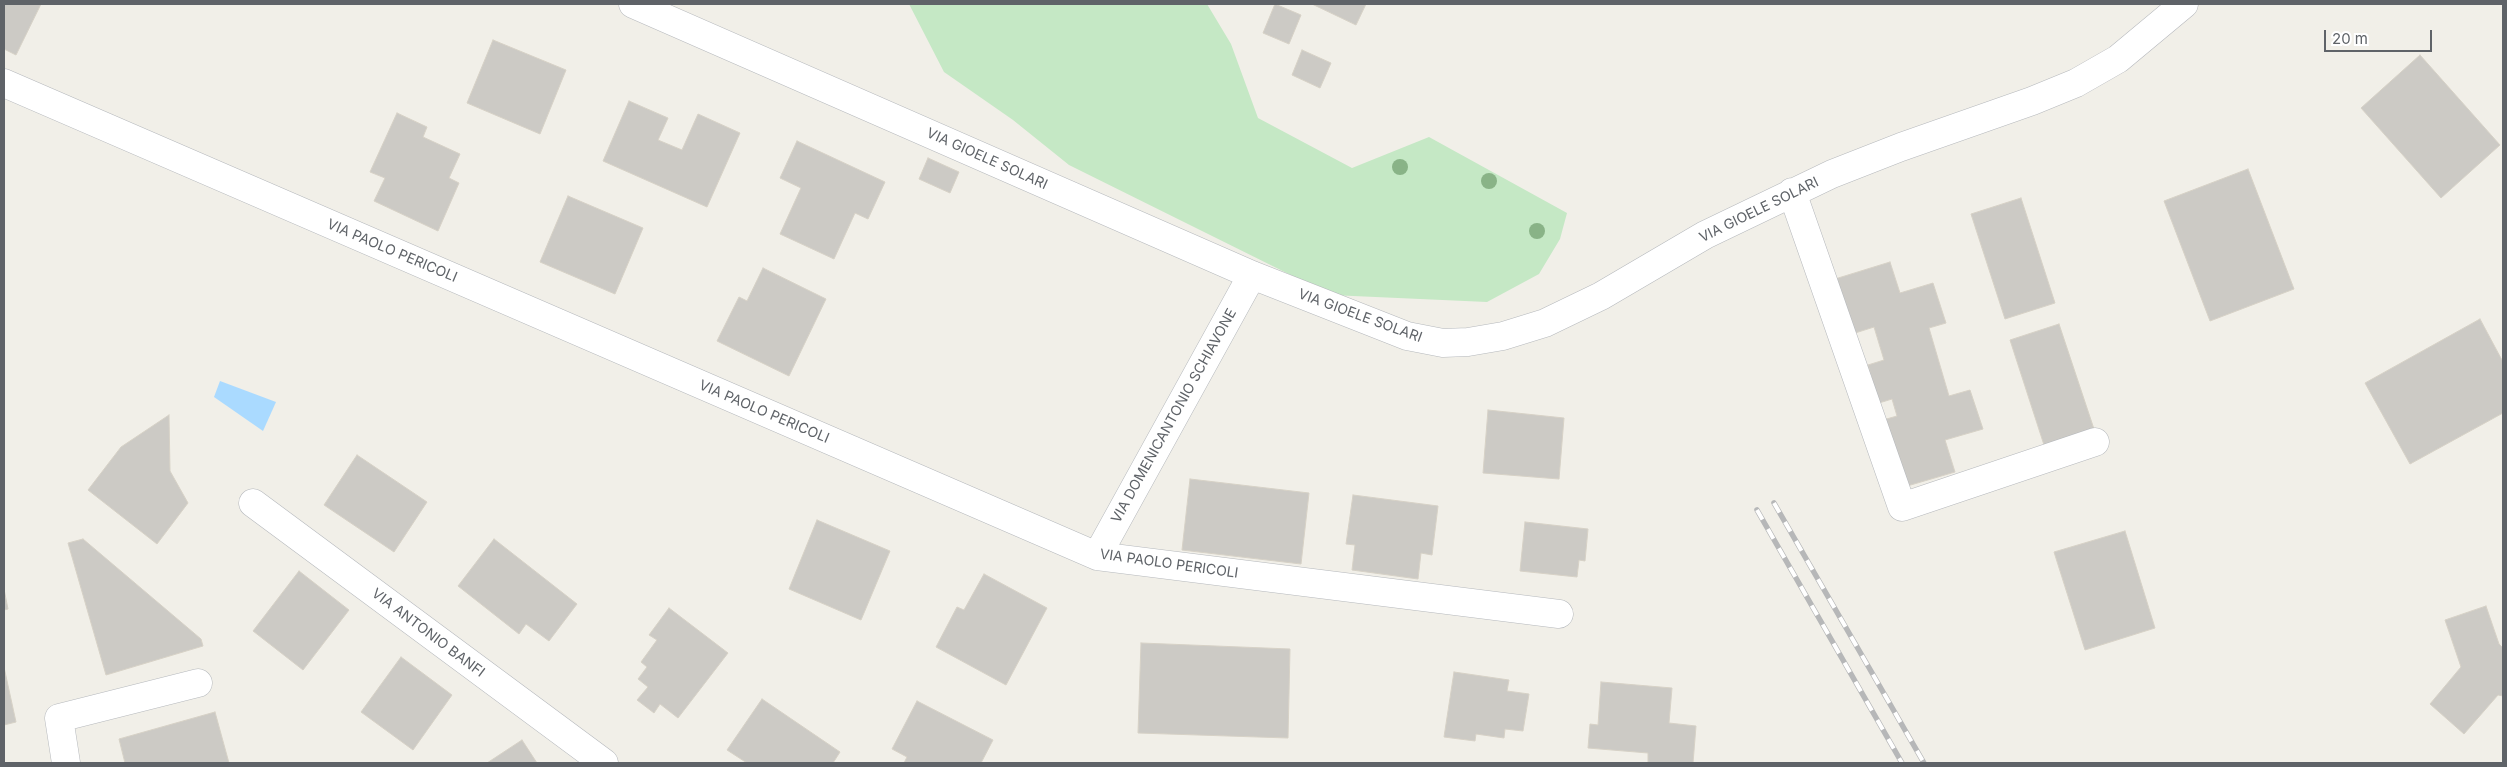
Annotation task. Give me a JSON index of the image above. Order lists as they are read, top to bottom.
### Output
{
  "streets": {
    "street": [
      "VIA GIOELE SOLARI",
      "VIA PAOLO PERICOLI",
      "VIA DOMENICANTONIO SCHIAVONE",
      "VIA ANTONIO BANFI"
    ]
  },
  "crossings": [
    ["VIA GIOELE SOLARI", "VIA DOMENICANTONIO SCHIAVONE"],
    ["VIA PAOLO PERICOLI", "VIA DOMENICANTONIO SCHIAVONE"]
  ],
  "scale_bar": "20 m"
}
